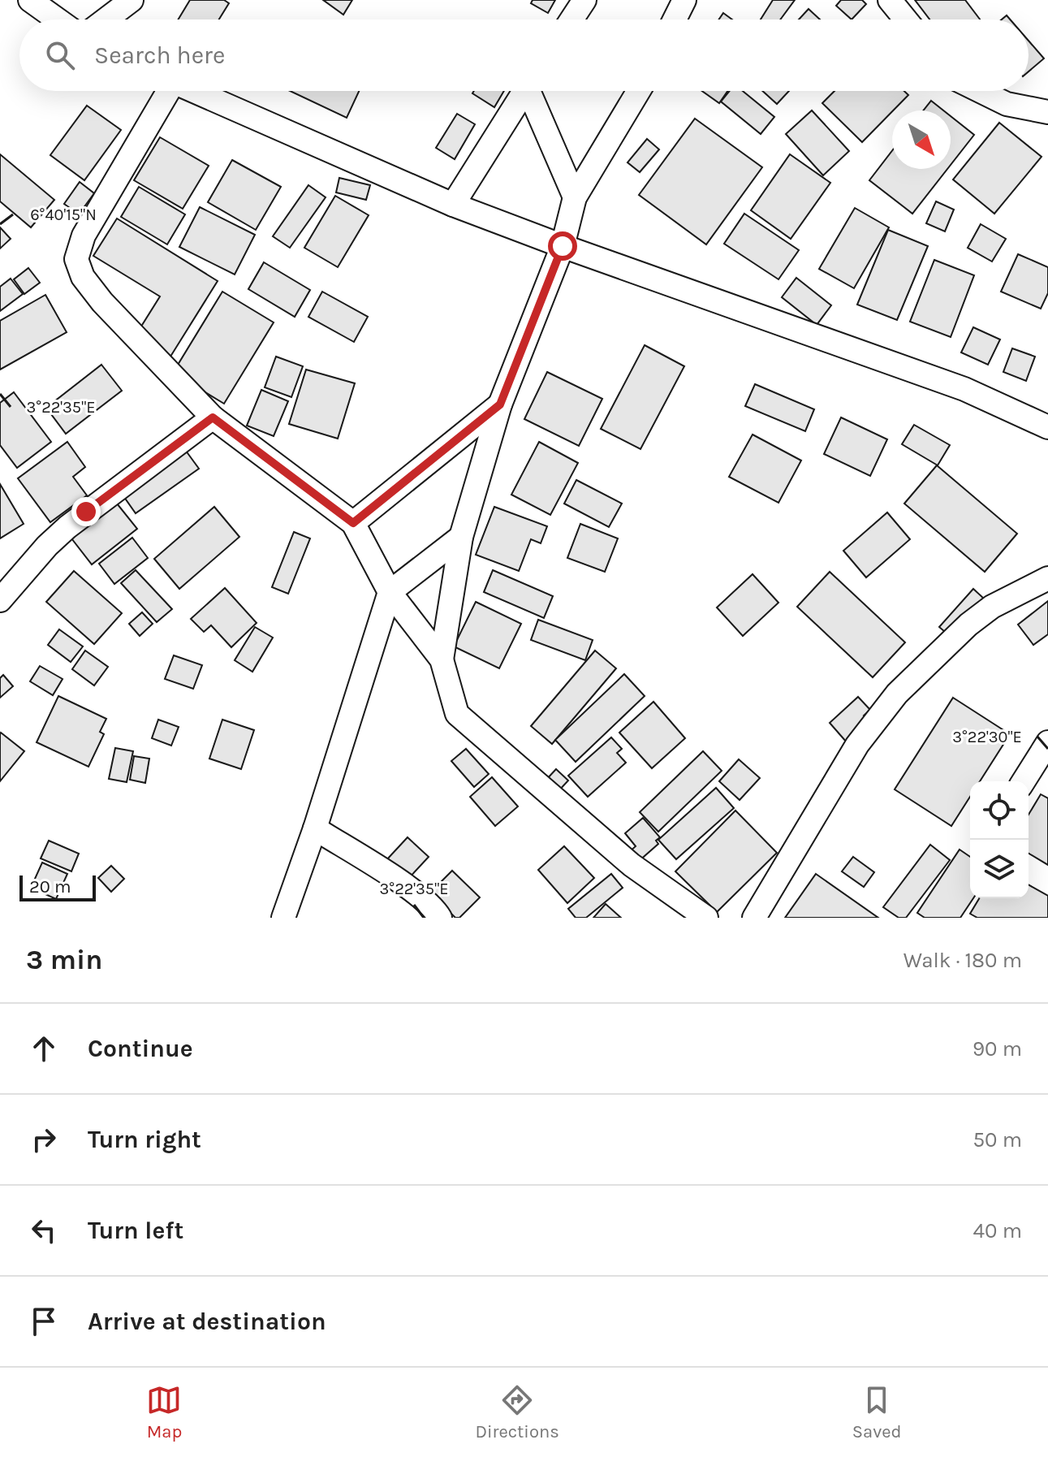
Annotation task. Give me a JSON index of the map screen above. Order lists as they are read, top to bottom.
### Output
{
  "scale_bar": "20 m",
  "north": "bottom right",
  "page": {
    "search": "Search here",
    "scale": "20 m",
    "heading": ["3 min", "Walk · 180 m"],
    "list": [
      ["Continue", "90 m"],
      ["Turn right", "50 m"],
      ["Turn left", "40 m"],
      "Arrive at destination"
    ],
    "nav": ["Map", "Directions", "Saved"]
  },
  "coordinates": ["6°40'15\"N", "3°22'35\"E", "3°22'30\"E"]
}
